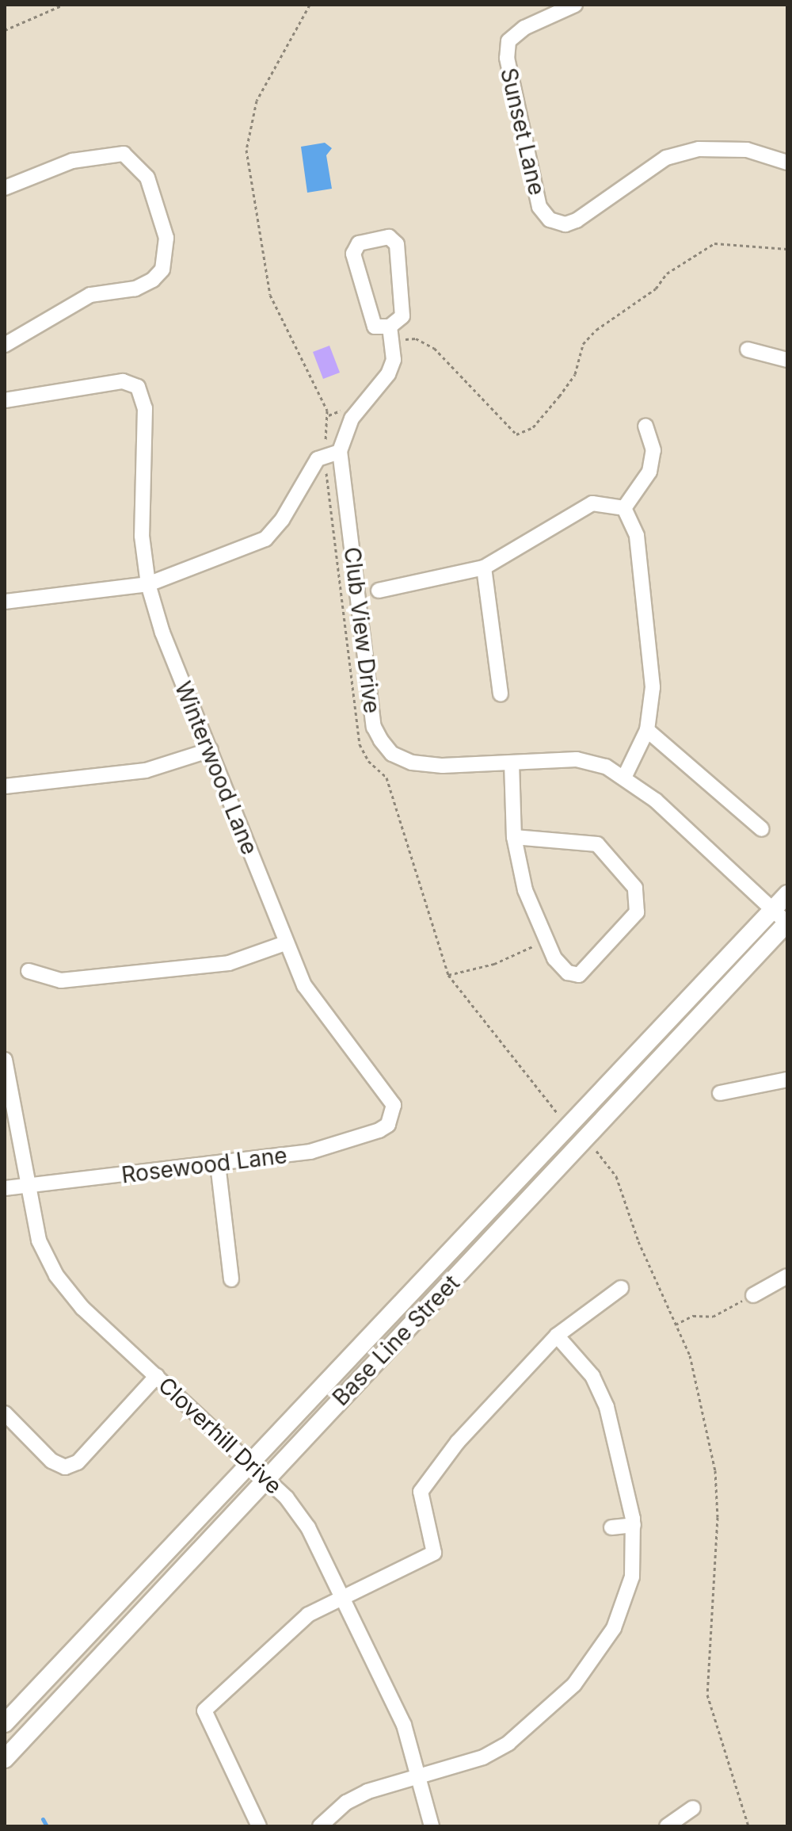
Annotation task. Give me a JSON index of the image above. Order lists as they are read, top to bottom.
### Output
{
  "streets": {
    "main road": ["Base Line Street"],
    "street": [
      "Sunset Lane",
      "Club View Drive",
      "Winterwood Lane",
      "Rosewood Lane",
      "Cloverhill Drive"
    ]
  },
  "crossings": [
    ["Club View Drive", "Base Line Street"],
    ["Winterwood Lane", "Rosewood Lane"],
    ["Rosewood Lane", "Cloverhill Drive"],
    ["Base Line Street", "Cloverhill Drive"]
  ]
}
